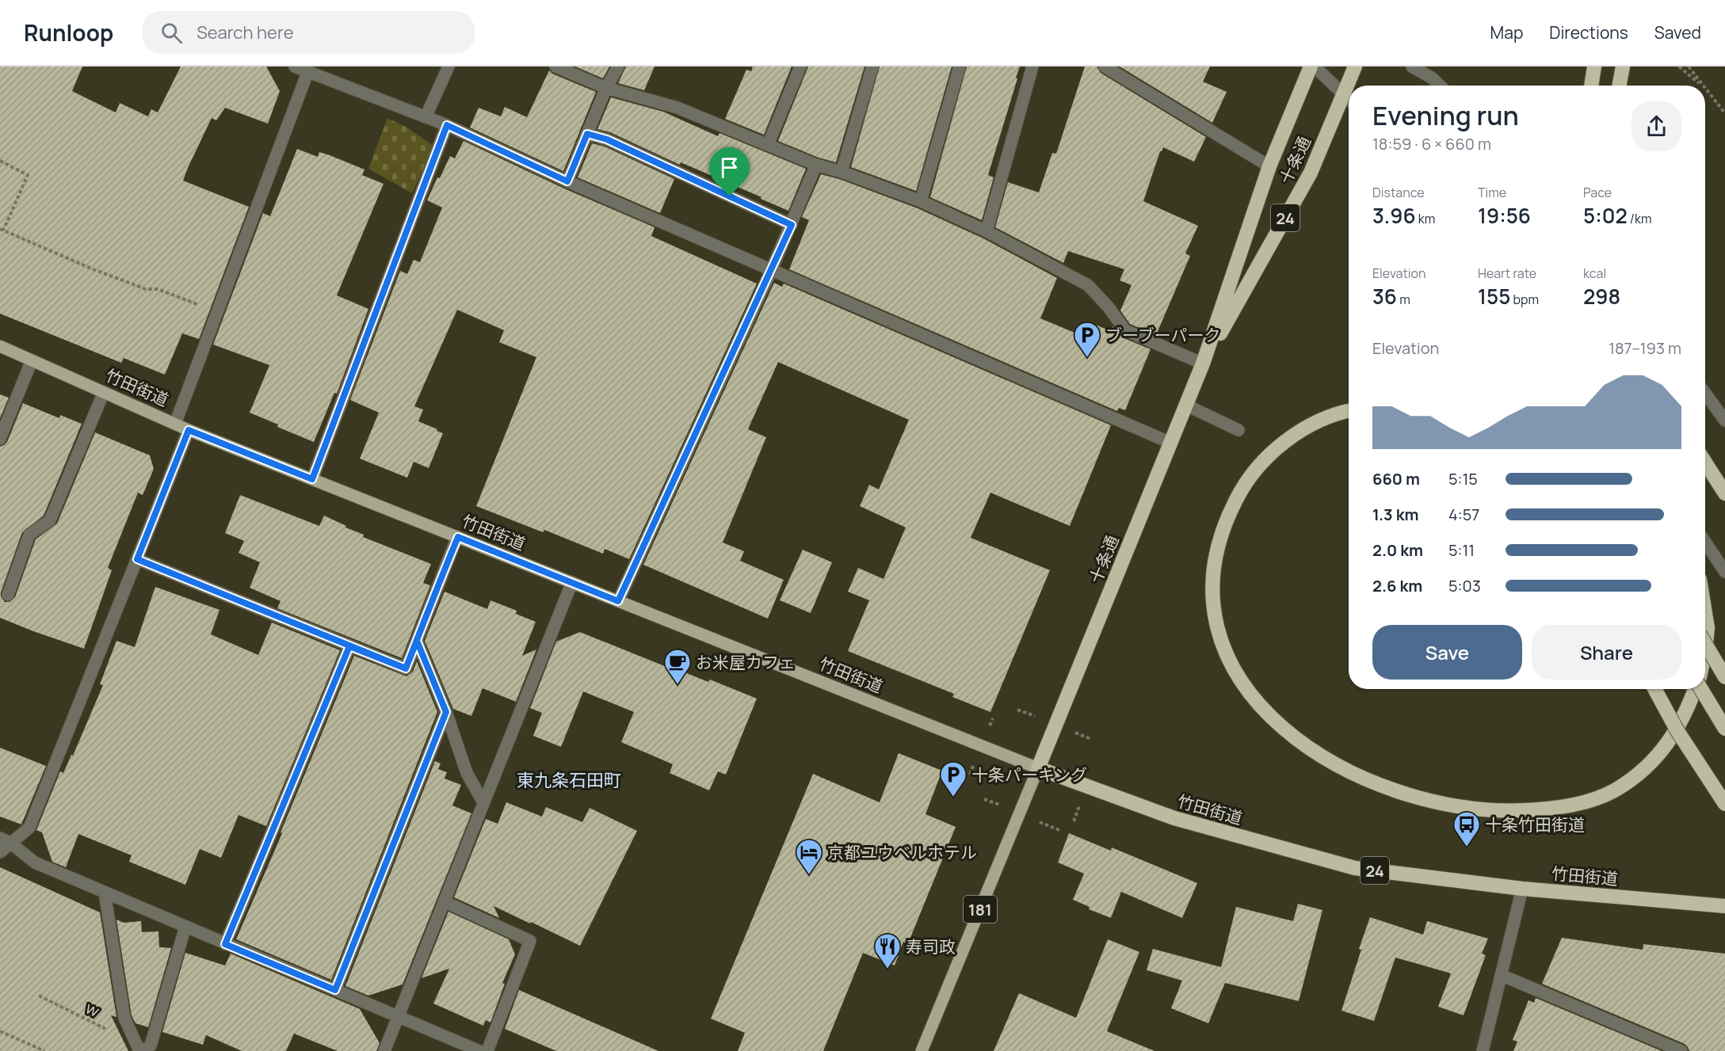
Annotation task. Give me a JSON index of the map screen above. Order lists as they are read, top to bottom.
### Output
{
  "streets": {
    "highway": ["十条通", "24", "竹田街道"],
    "main road": ["181"],
    "path": ["w"]
  },
  "crossings": [
    ["十条通", "竹田街道"],
    ["十条通", "181"],
    ["竹田街道", "181"]
  ],
  "districts": ["東九条石田町"],
  "places": {
    "parking": ["ブーブーパーク", "十条パーキング"],
    "cafe": ["お米屋カフェ"],
    "bus stop": ["十条竹田街道"],
    "hotel": ["京都ユウベルホテル"],
    "restaurant": ["寿司政"]
  },
  "page": {
    "header": "Runloop",
    "search": "Search here",
    "nav": ["Map", "Directions", "Saved"],
    "heading": ["Evening run", "18:59 · 6 × 660 m"],
    "stats": [
      ["Distance", "3.96 km"],
      ["Time", "19:56"],
      ["Pace", "5:02 /km"],
      ["Elevation", "36 m"],
      ["Heart rate", "155 bpm"],
      ["kcal", "298"]
    ],
    "chart": ["Elevation", "187–193 m"],
    "list": [
      {
        "name": "660 m",
        "note": "5:15"
      },
      {
        "name": "1.3 km",
        "note": "4:57"
      },
      {
        "name": "2.0 km",
        "note": "5:11"
      },
      {
        "name": "2.6 km",
        "note": "5:03"
      }
    ],
    "buttons": ["Save", "Share"]
  }
}
